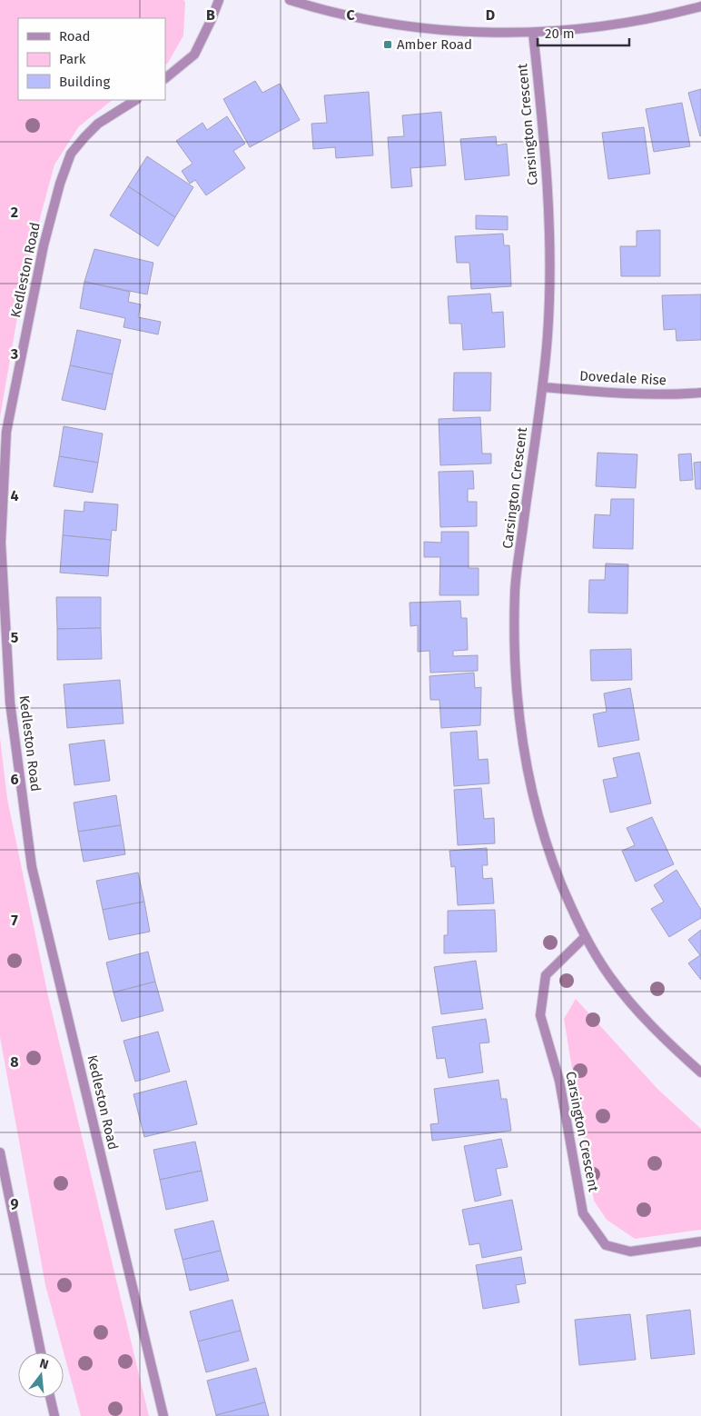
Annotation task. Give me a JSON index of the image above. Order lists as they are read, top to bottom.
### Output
{
  "streets": {
    "street": ["Carsington Crescent", "Kedleston Road", "Dovedale Rise"]
  },
  "crossings": [
    ["Carsington Crescent", "Dovedale Rise"]
  ],
  "places": {
    "transit": ["Amber Road"]
  },
  "legend": ["Road", "Park", "Building"],
  "scale_bar": "20 m",
  "north": "top",
  "grid": {
    "columns": ["B", "C", "D"],
    "rows": [
      "2",
      "3",
      "4",
      "5",
      "6",
      "7",
      "8",
      "9"
    ]
  }
}
